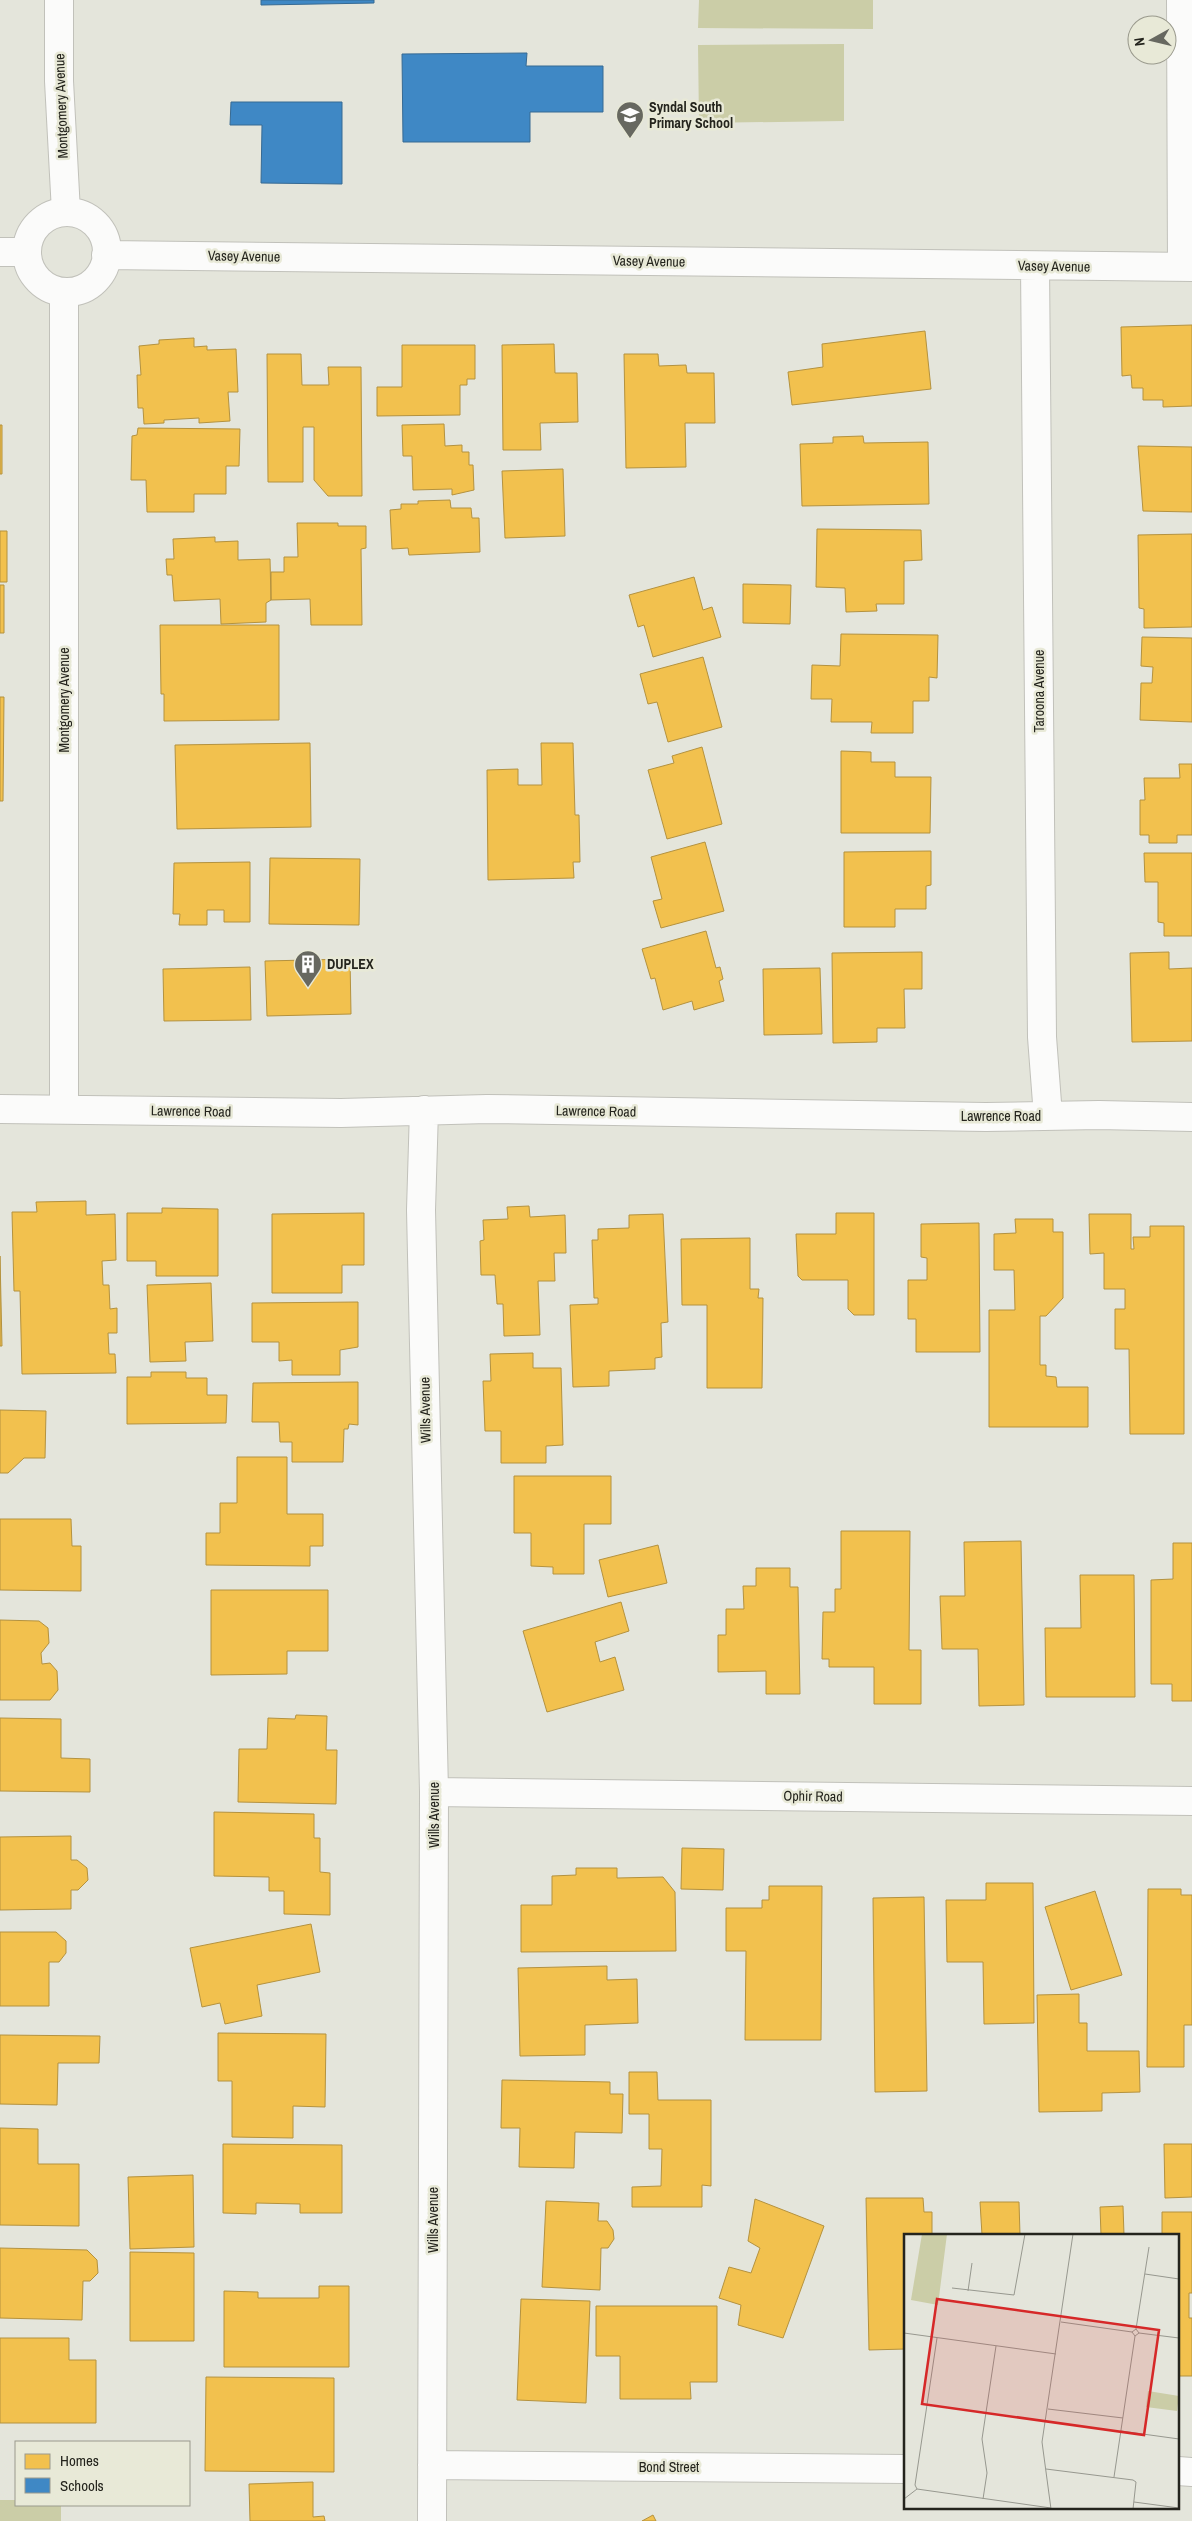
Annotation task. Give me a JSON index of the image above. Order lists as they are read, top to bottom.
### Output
{
  "streets": {
    "street": [
      "Montgomery Avenue",
      "Vasey Avenue",
      "Taroona Avenue",
      "Lawrence Road",
      "Wills Avenue",
      "Ophir Road",
      "Bond Street"
    ]
  },
  "crossings": [
    ["Montgomery Avenue", "Vasey Avenue"],
    ["Montgomery Avenue", "Lawrence Road"],
    ["Vasey Avenue", "Taroona Avenue"],
    ["Taroona Avenue", "Lawrence Road"],
    ["Lawrence Road", "Wills Avenue"],
    ["Wills Avenue", "Ophir Road"],
    ["Wills Avenue", "Bond Street"]
  ],
  "places": {
    "school or university": ["Syndal South Primary School"],
    "building": ["DUPLEX"]
  },
  "legend": ["Homes", "Schools"],
  "north": "left"
}
